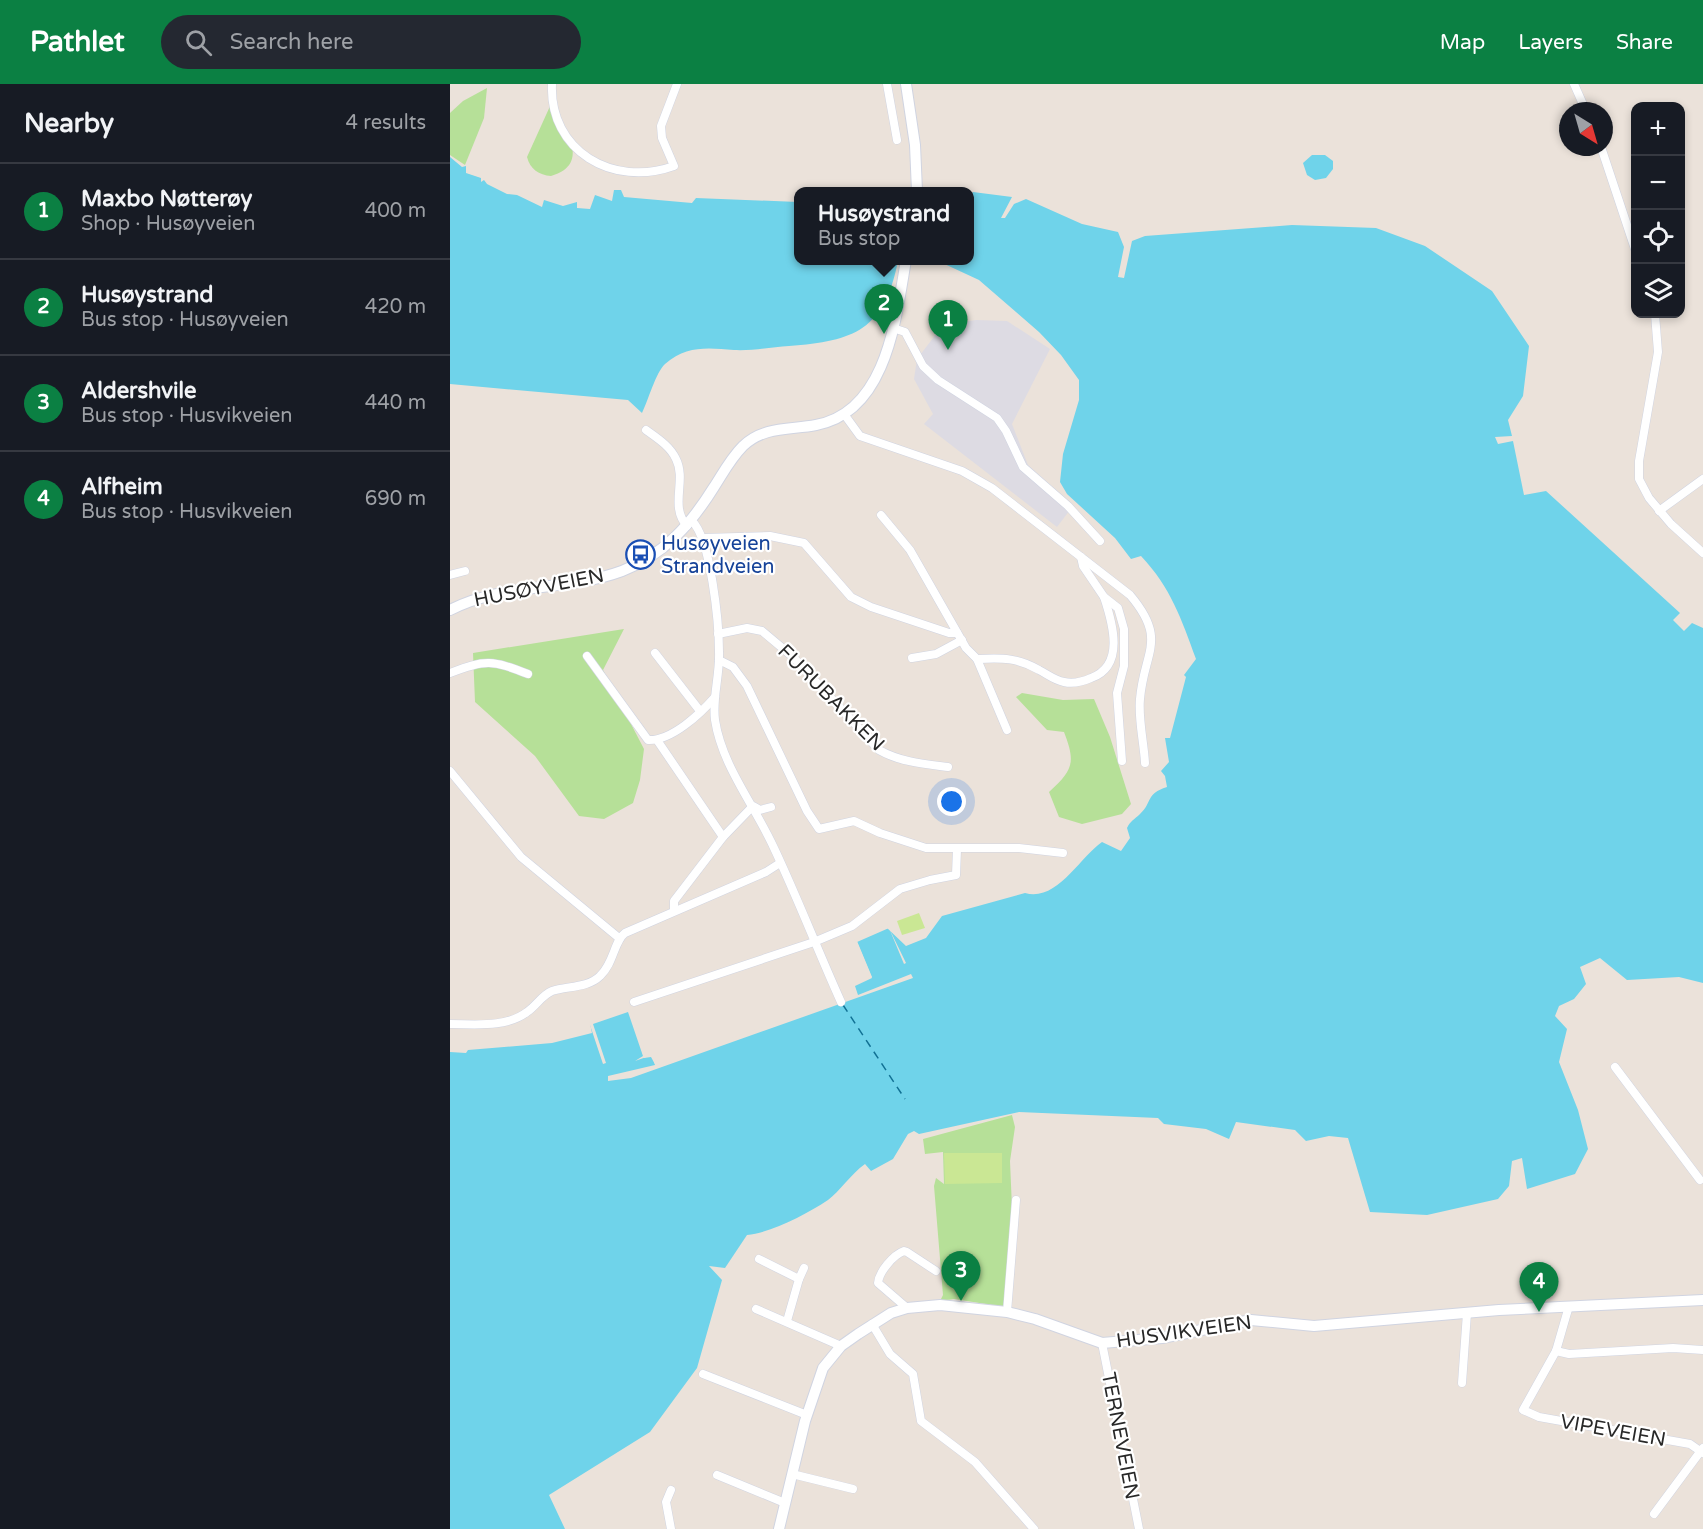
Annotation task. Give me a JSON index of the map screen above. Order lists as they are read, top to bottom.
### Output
{
  "streets": {
    "main road": ["HUSØYVEIEN", "HUSVIKVEIEN"],
    "street": ["FURUBAKKEN", "VIPEVEIEN", "TERNEVEIEN"]
  },
  "crossings": [
    ["HUSVIKVEIEN", "TERNEVEIEN"]
  ],
  "places": {
    "bus stop": ["Husøyveien Strandveien"]
  },
  "north": "bottom right",
  "page": {
    "header": "Pathlet",
    "search": "Search here",
    "nav": ["Map", "Layers", "Share"],
    "heading": ["Nearby", "4 results"],
    "map_buttons": ["+", "−"],
    "list": [
      {
        "mark": "1",
        "name": "Maxbo Nøtterøy",
        "note": "Shop · Husøyveien",
        "value": "400 m"
      },
      {
        "mark": "2",
        "name": "Husøystrand",
        "note": "Bus stop · Husøyveien",
        "value": "420 m"
      },
      {
        "mark": "3",
        "name": "Aldershvile",
        "note": "Bus stop · Husvikveien",
        "value": "440 m"
      },
      {
        "mark": "4",
        "name": "Alfheim",
        "note": "Bus stop · Husvikveien",
        "value": "690 m"
      }
    ],
    "popup": ["Husøystrand", "Bus stop"],
    "pins": [
      "2",
      "1",
      "3",
      "4"
    ]
  }
}
